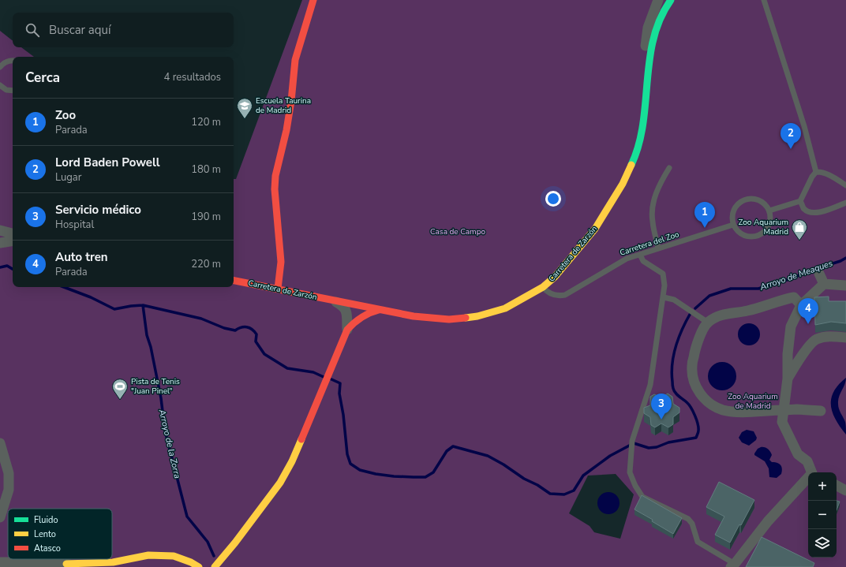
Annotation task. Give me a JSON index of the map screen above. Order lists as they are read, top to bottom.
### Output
{
  "streets": {
    "street": ["Carretera de Zarzón"],
    "lane": ["Carretera del Zoo"]
  },
  "crossings": [
    ["Carretera del Zoo", "Carretera de Zarzón"]
  ],
  "water": ["Arroyo de Meaques", "Arroyo de la Zorra"],
  "parks": ["Casa de Campo", "Zoo Aquarium de Madrid"],
  "places": {
    "school or university": ["Escuela Taurina de Madrid"],
    "shop": ["Zoo Aquarium Madrid"],
    "sports": ["Pista de Tenis \"Juan Pinel\""]
  },
  "legend": ["Fluido", "Lento", "Atasco"],
  "page": {
    "search": "Buscar aquí",
    "heading": ["Cerca", "4 resultados"],
    "list": [
      {
        "mark": "1",
        "name": "Zoo",
        "note": "Parada",
        "value": "120 m"
      },
      {
        "mark": "2",
        "name": "Lord Baden Powell",
        "note": "Lugar",
        "value": "180 m"
      },
      {
        "mark": "3",
        "name": "Servicio médico",
        "note": "Hospital",
        "value": "190 m"
      },
      {
        "mark": "4",
        "name": "Auto tren",
        "note": "Parada",
        "value": "220 m"
      }
    ],
    "pins": [
      "2",
      "1",
      "4",
      "3"
    ],
    "map_buttons": ["+", "−"]
  }
}
